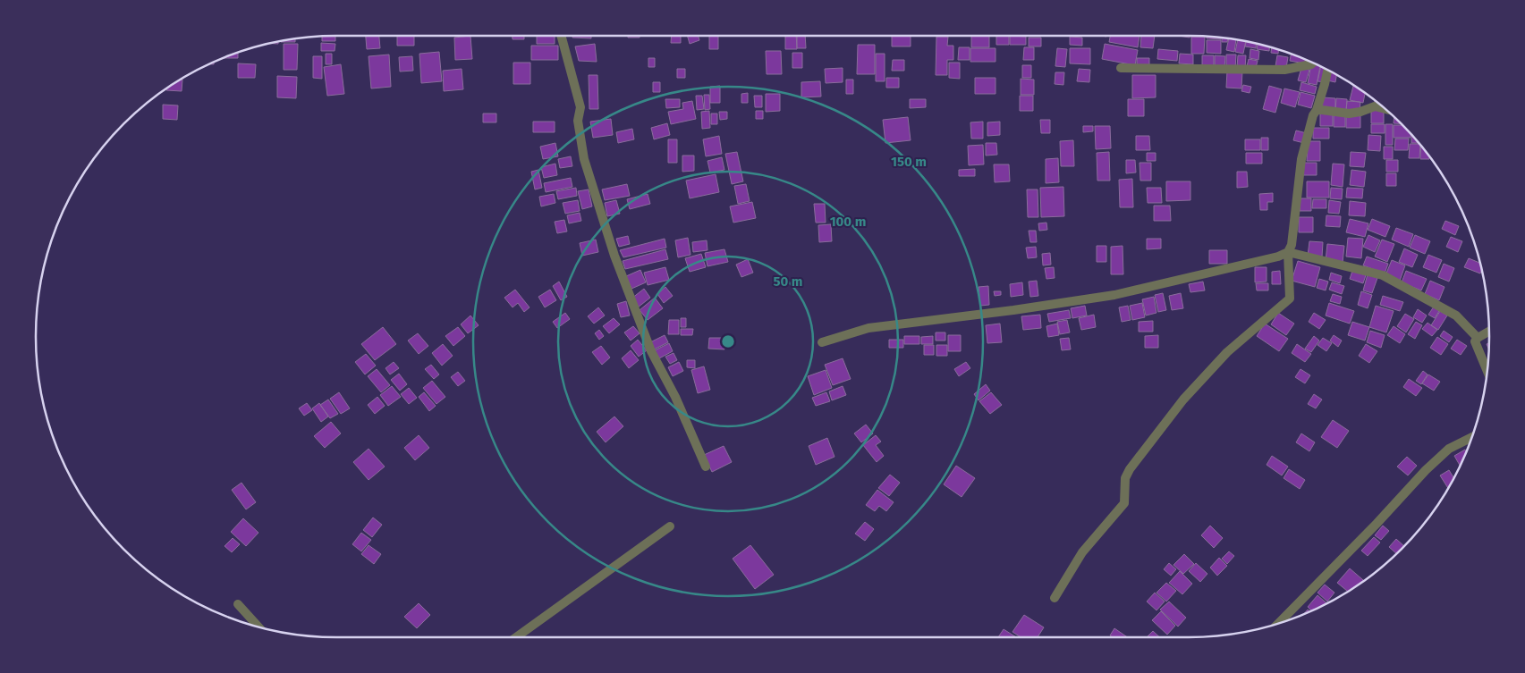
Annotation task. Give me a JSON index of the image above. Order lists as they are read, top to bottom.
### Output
{
  "rings": ["150 m", "100 m", "50 m"]
}
